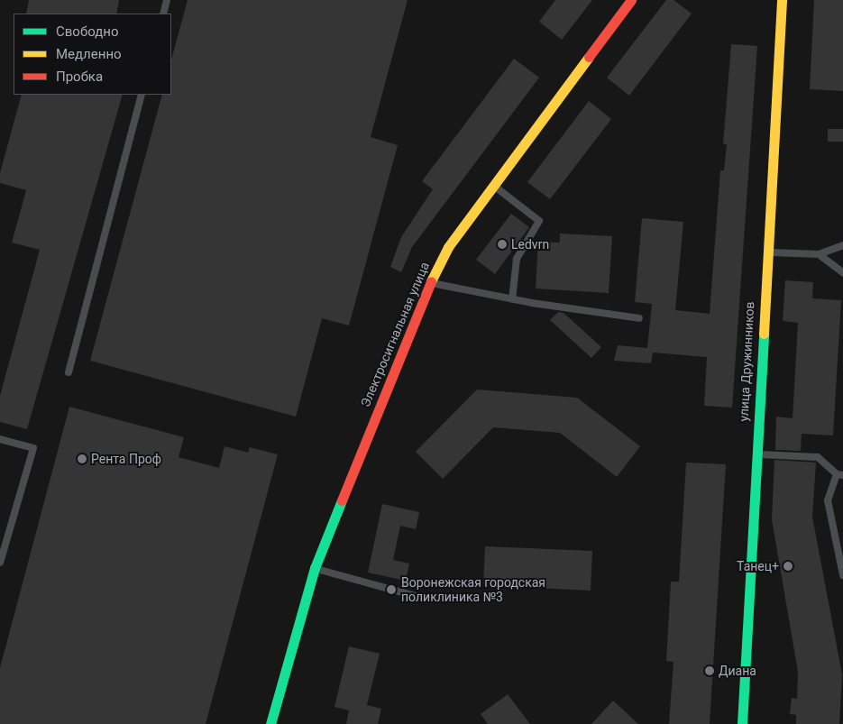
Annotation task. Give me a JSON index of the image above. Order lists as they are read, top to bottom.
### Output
{
  "streets": {
    "street": ["Электросигнальная улица", "улица Дружинников"]
  },
  "places": [
    "Ledvrn",
    "Рента Проф",
    "Танец+",
    "Воронежская городская поликлиника №3",
    "Диана"
  ],
  "legend": ["Свободно", "Медленно", "Пробка"]
}
